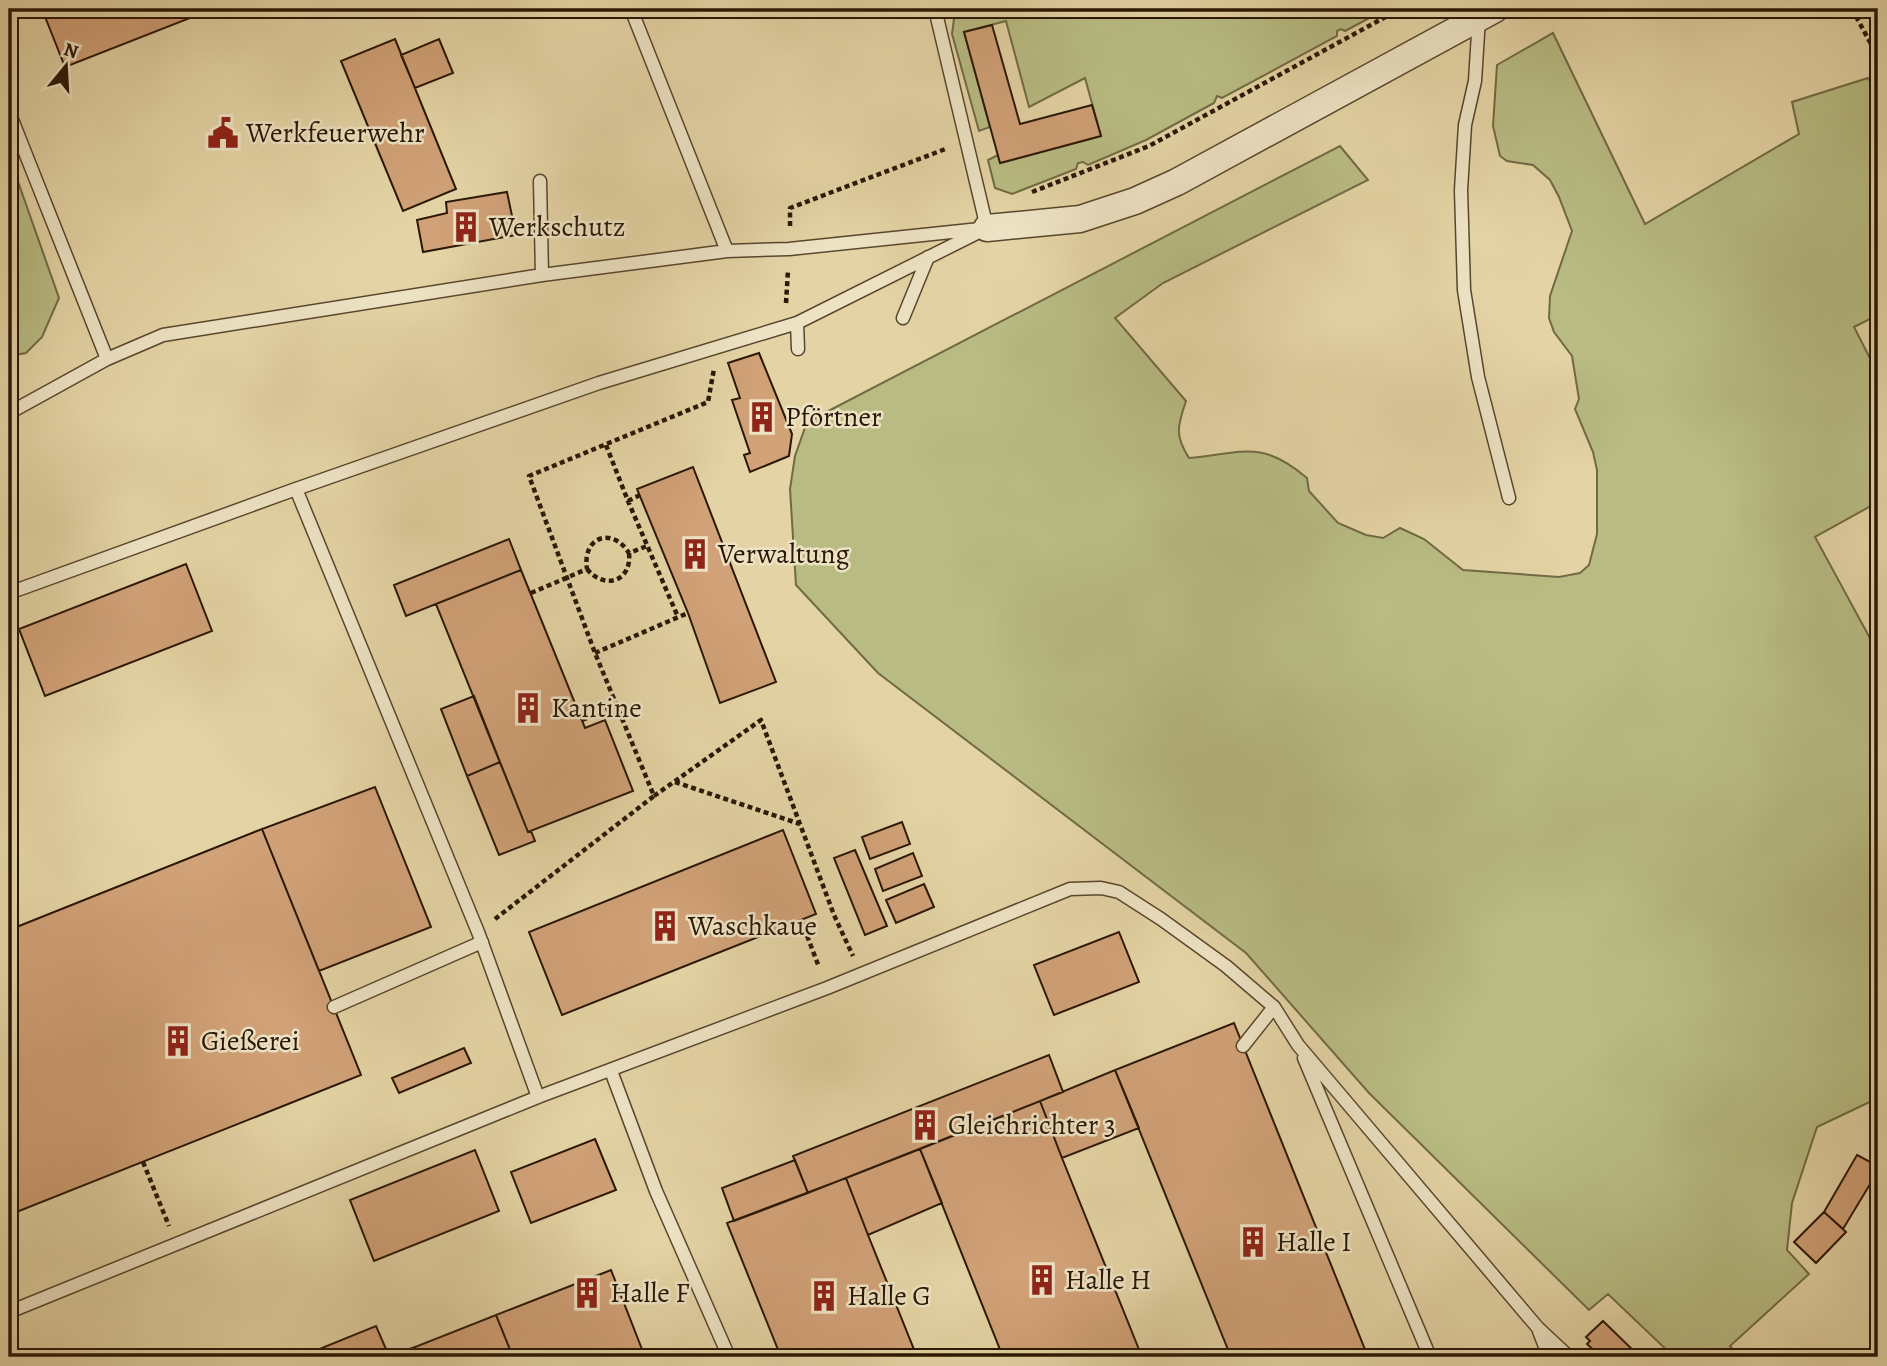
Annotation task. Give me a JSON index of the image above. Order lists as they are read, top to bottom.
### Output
{
  "places": {
    "public building": ["Werkfeuerwehr"],
    "building": [
      "Werkschutz",
      "Pförtner",
      "Verwaltung",
      "Kantine",
      "Waschkaue",
      "Gießerei",
      "Gleichrichter 3",
      "Halle I",
      "Halle H",
      "Halle F",
      "Halle G"
    ]
  },
  "north": "top"
}
